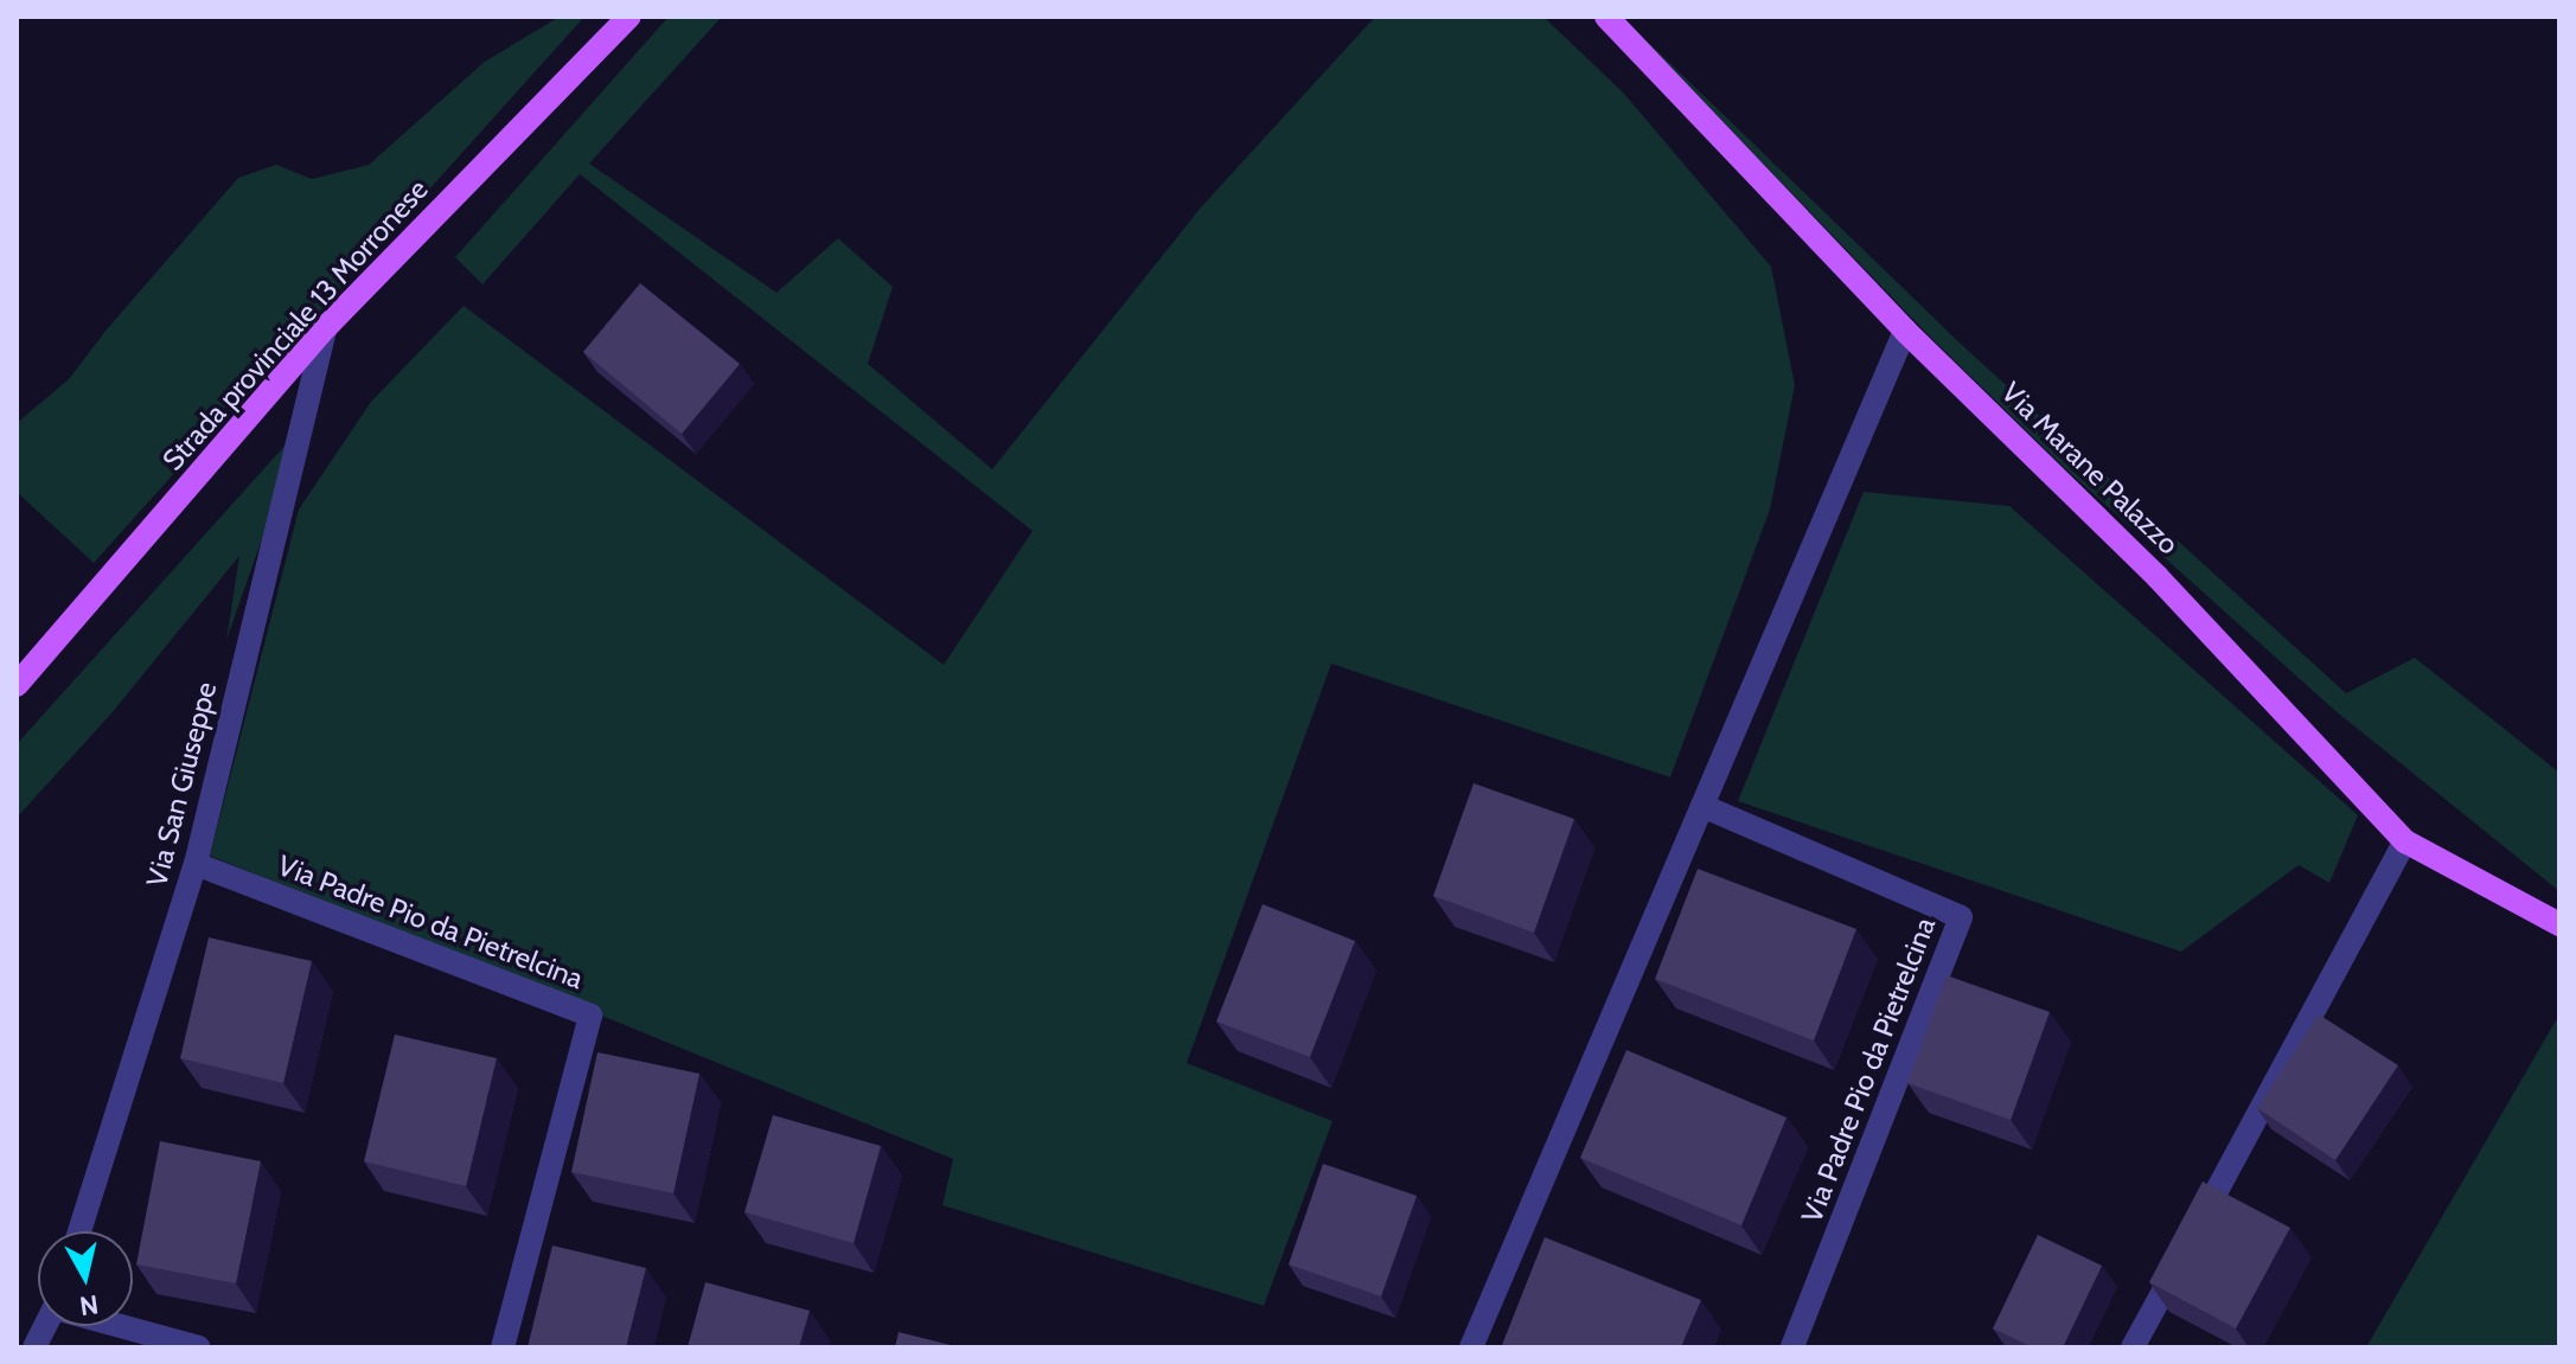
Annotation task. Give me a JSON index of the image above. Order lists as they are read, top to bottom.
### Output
{
  "streets": {
    "main road": ["Strada provinciale 13 Morronese", "Via Marane Palazzo"],
    "street": ["Via San Giuseppe", "Via Padre Pio da Pietrelcina"]
  },
  "crossings": [
    ["Strada provinciale 13 Morronese", "Via San Giuseppe"],
    ["Via San Giuseppe", "Via Padre Pio da Pietrelcina"]
  ],
  "north": "bottom"
}
